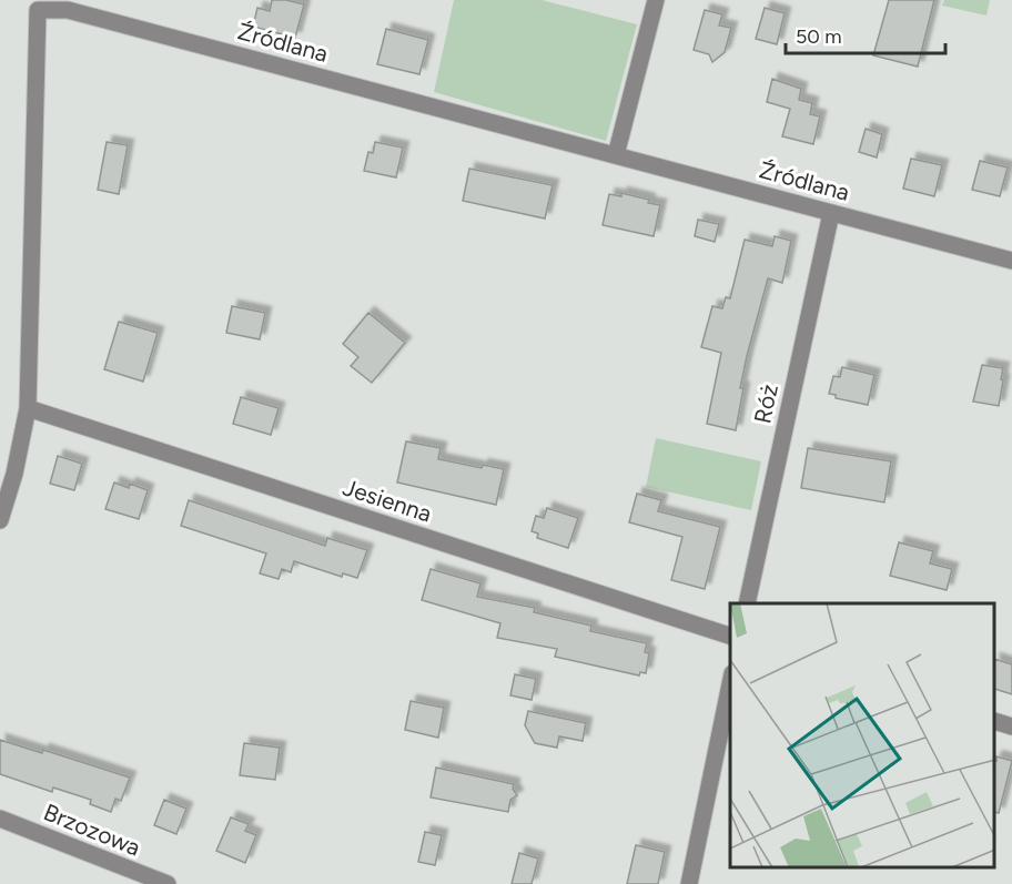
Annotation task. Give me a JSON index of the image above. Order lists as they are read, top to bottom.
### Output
{
  "streets": {
    "street": [
      "Źródlana",
      "Róż",
      "Jesienna",
      "Brzozowa"
    ]
  },
  "crossings": [
    ["Źródlana", "Róż"],
    ["Źródlana", "Jesienna"]
  ],
  "scale_bar": "50 m"
}
